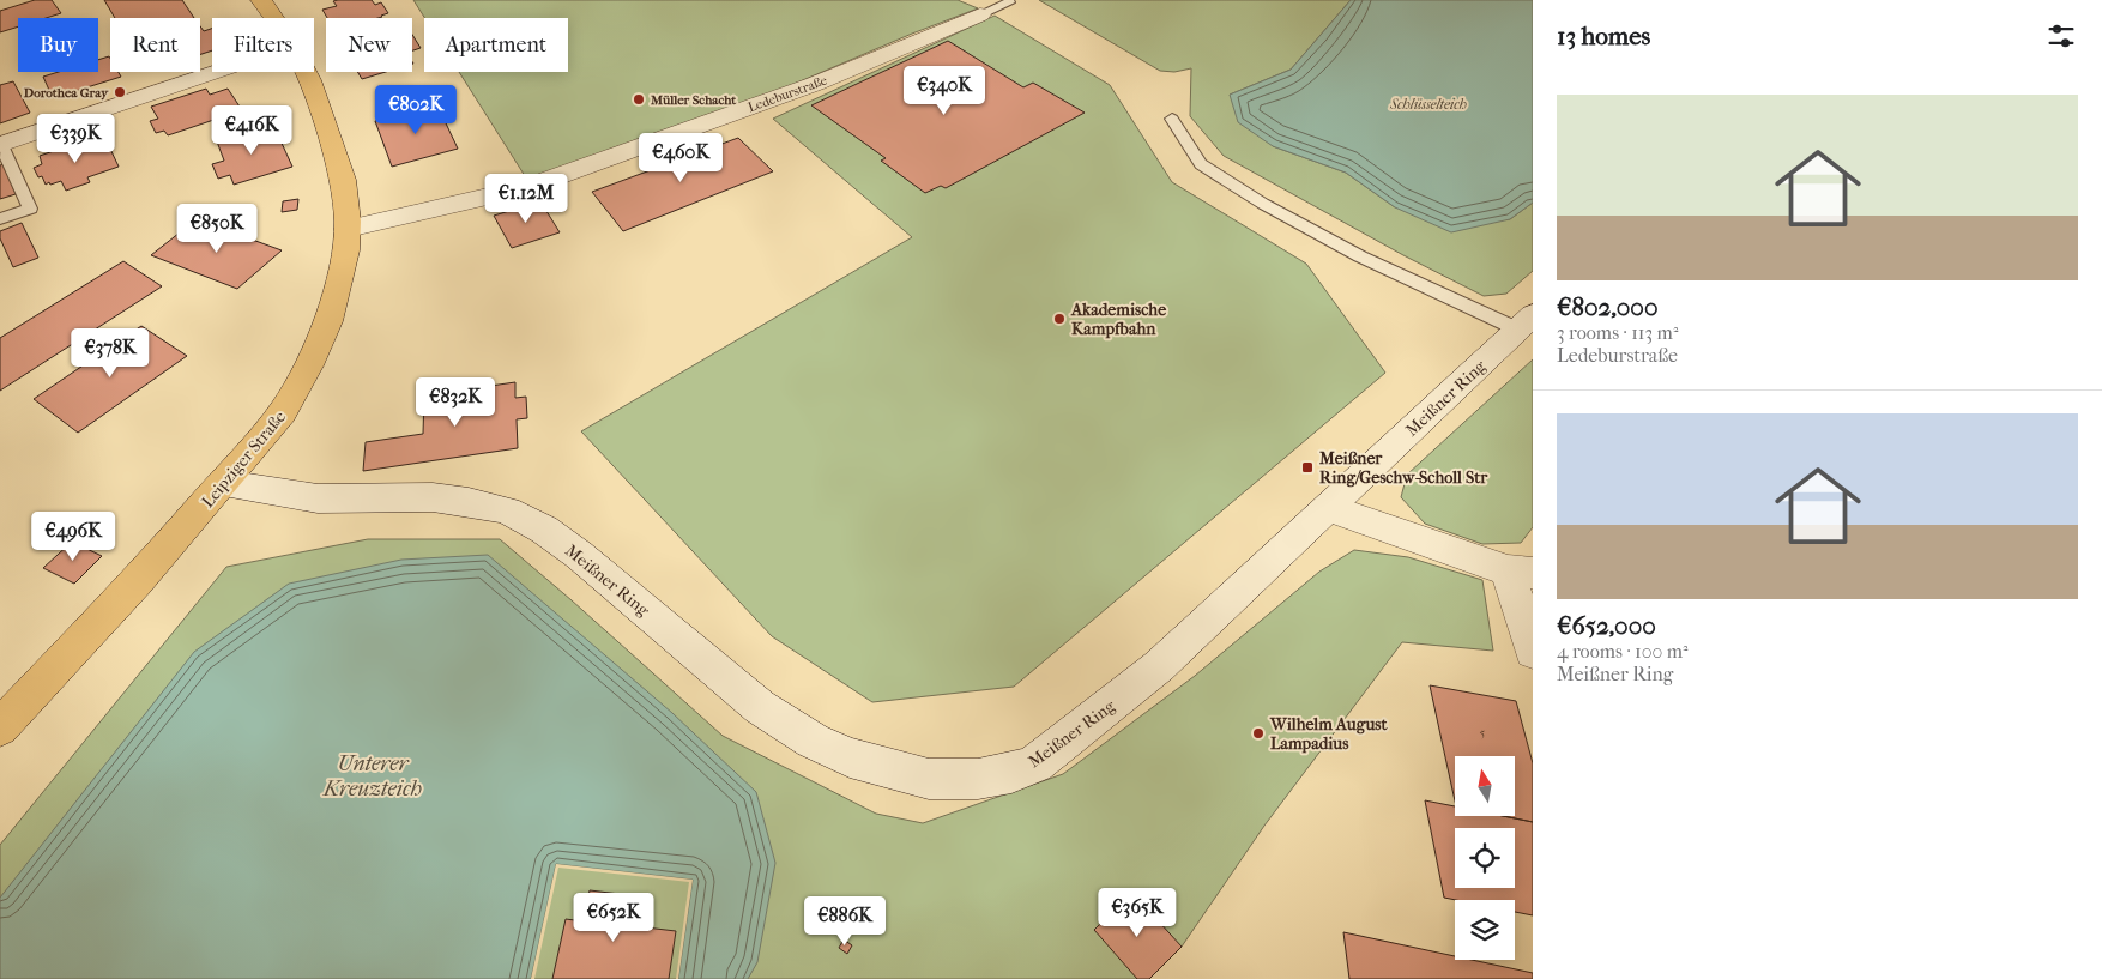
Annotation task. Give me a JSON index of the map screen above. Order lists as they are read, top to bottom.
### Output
{
  "streets": {
    "main road": ["Leipziger Straße"],
    "street": ["Ledeburstraße", "Meißner Ring"]
  },
  "crossings": [
    ["Ledeburstraße", "Leipziger Straße"],
    ["Meißner Ring", "Leipziger Straße"]
  ],
  "water": ["Schlüsselteich", "Unterer Kreuzteich"],
  "places": {
    "other": [
      "Dorothea Gray",
      "Müller Schacht",
      "Akademische Kampfbahn",
      "Wilhelm August Lampadius"
    ],
    "transit": ["Meißner Ring/Geschw-Scholl Str"]
  },
  "house_numbers": ["5"],
  "north": "top",
  "page": {
    "heading": "13 homes",
    "chip": [
      "Buy",
      "Rent",
      "Filters",
      "New",
      "Apartment"
    ],
    "price": [
      "€340K",
      "€802K",
      "€416K",
      "€339K",
      "€460K",
      "€1.12M",
      "€850K",
      "€378K",
      "€832K",
      "€496K",
      "€365K",
      "€652K",
      "€886K"
    ],
    "list": [
      {
        "name": "€802,000",
        "note": "3 rooms · 113 m² · Ledeburstraße"
      },
      {
        "name": "€652,000",
        "note": "4 rooms · 100 m² · Meißner Ring"
      }
    ]
  }
}
